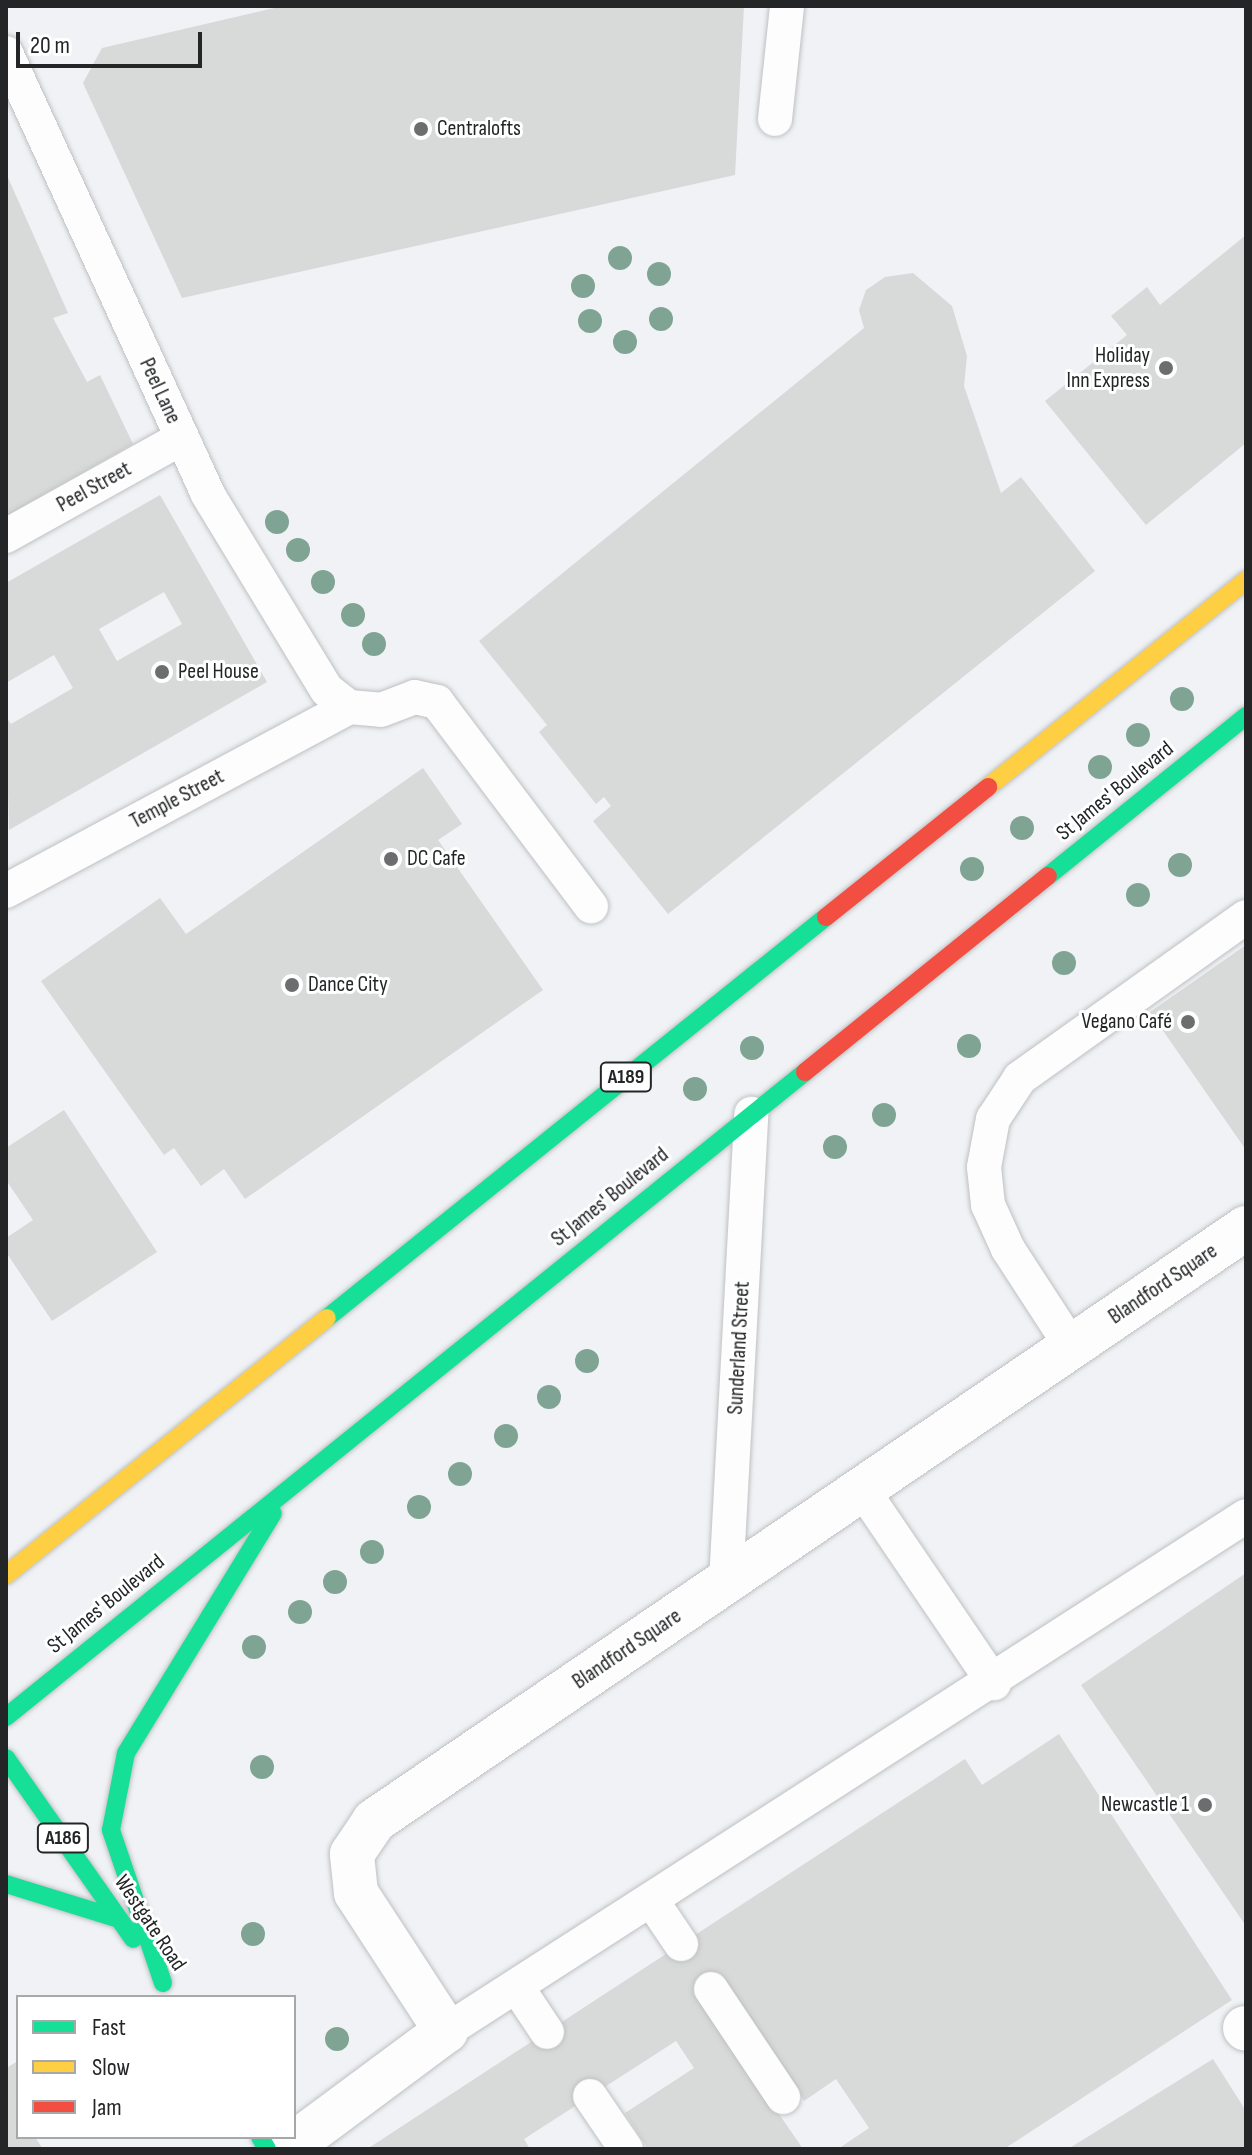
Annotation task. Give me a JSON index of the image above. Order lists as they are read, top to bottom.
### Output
{
  "streets": {
    "main road": [
      "St James' Boulevard",
      "A189",
      "A186",
      "Westgate Road"
    ],
    "street": ["Blandford Square"],
    "lane": [
      "Peel Lane",
      "Peel Street",
      "Temple Street",
      "Sunderland Street"
    ]
  },
  "crossings": [
    ["Peel Lane", "Peel Street"],
    ["Peel Lane", "Temple Street"],
    ["St James' Boulevard", "Sunderland Street"],
    ["Blandford Square", "Sunderland Street"]
  ],
  "places": [
    "Centralofts",
    "Holiday Inn Express",
    "Peel House",
    "DC Cafe",
    "Dance City",
    "Vegano Café",
    "Newcastle 1"
  ],
  "legend": ["Fast", "Slow", "Jam"],
  "scale_bar": "20 m"
}
